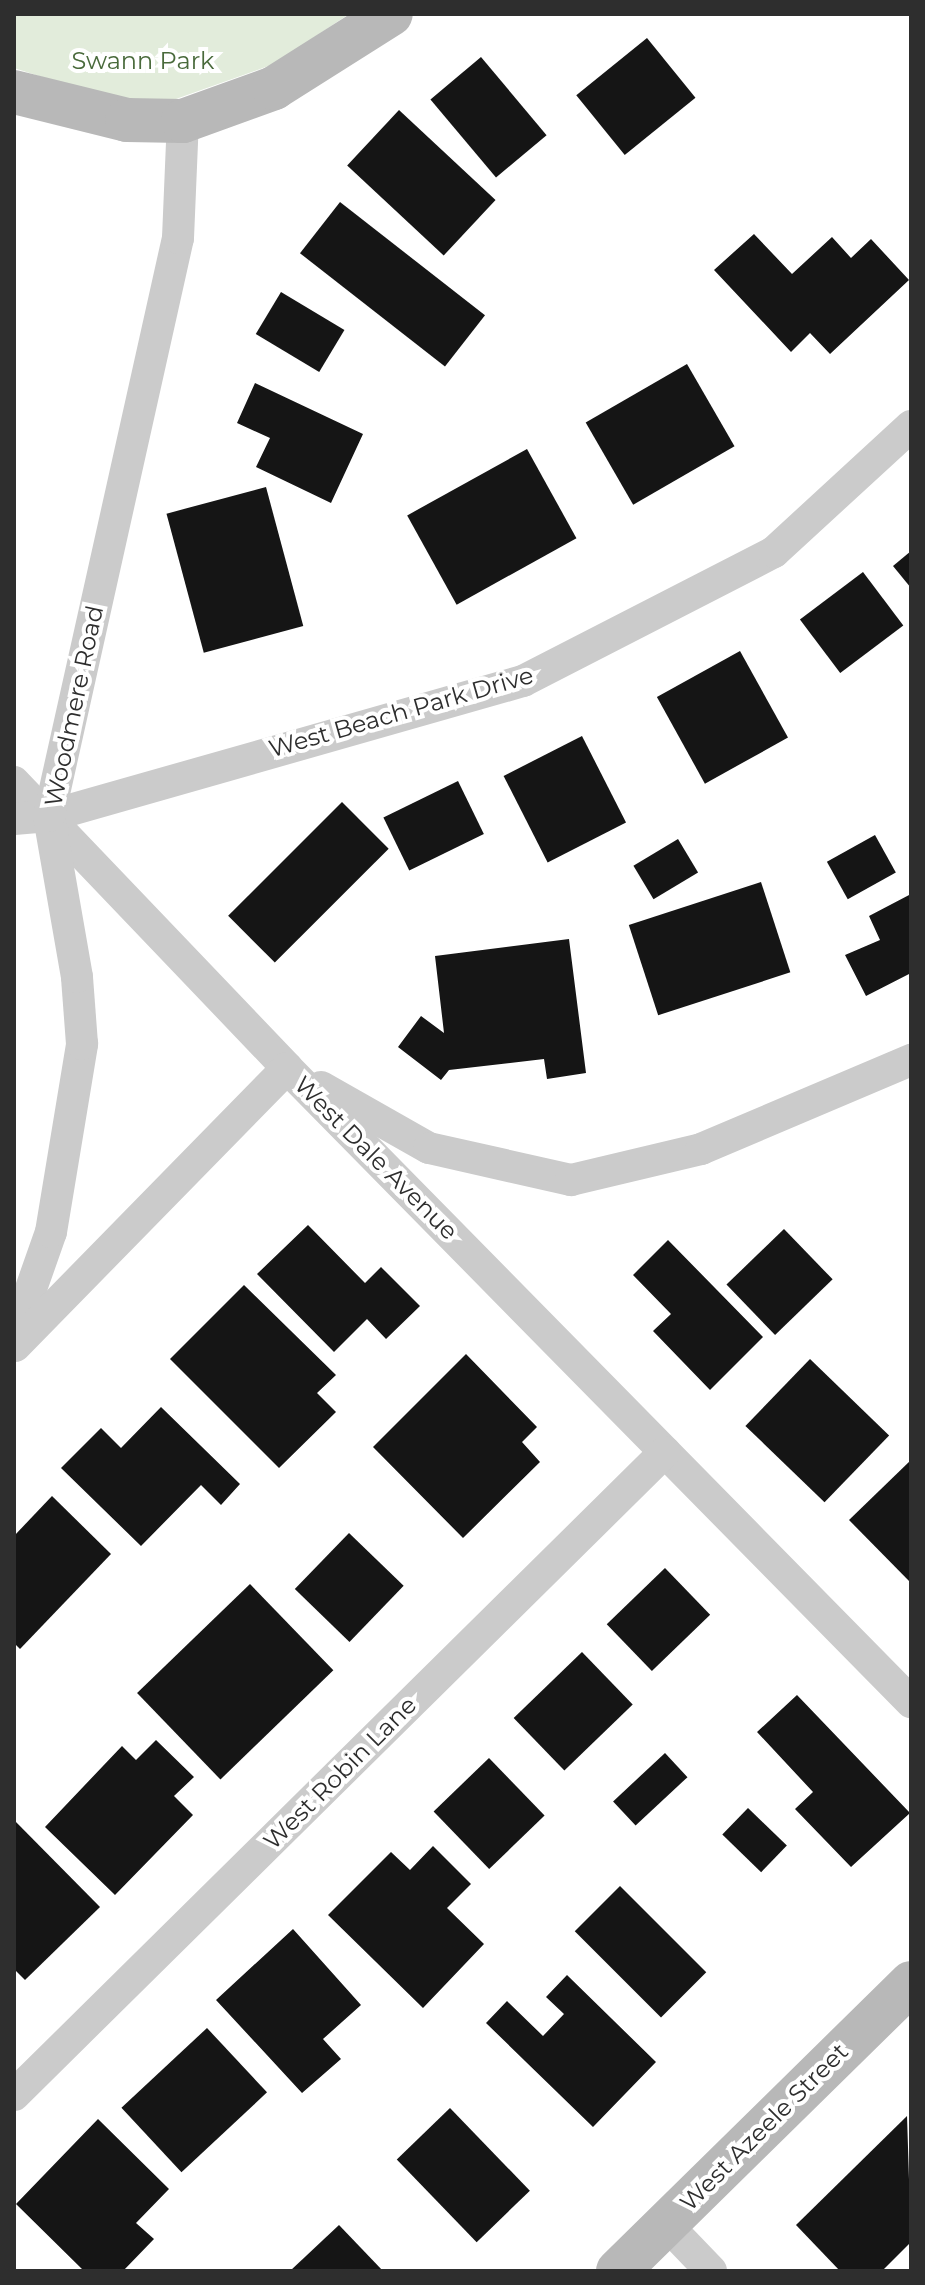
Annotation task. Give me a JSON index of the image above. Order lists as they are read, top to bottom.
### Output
{
  "streets": {
    "street": [
      "Woodmere Road",
      "West Beach Park Drive",
      "West Dale Avenue",
      "West Robin Lane",
      "West Azeele Street"
    ]
  },
  "crossings": [
    ["Woodmere Road", "West Beach Park Drive"],
    ["West Dale Avenue", "West Robin Lane"]
  ],
  "parks": ["Swann Park"]
}
